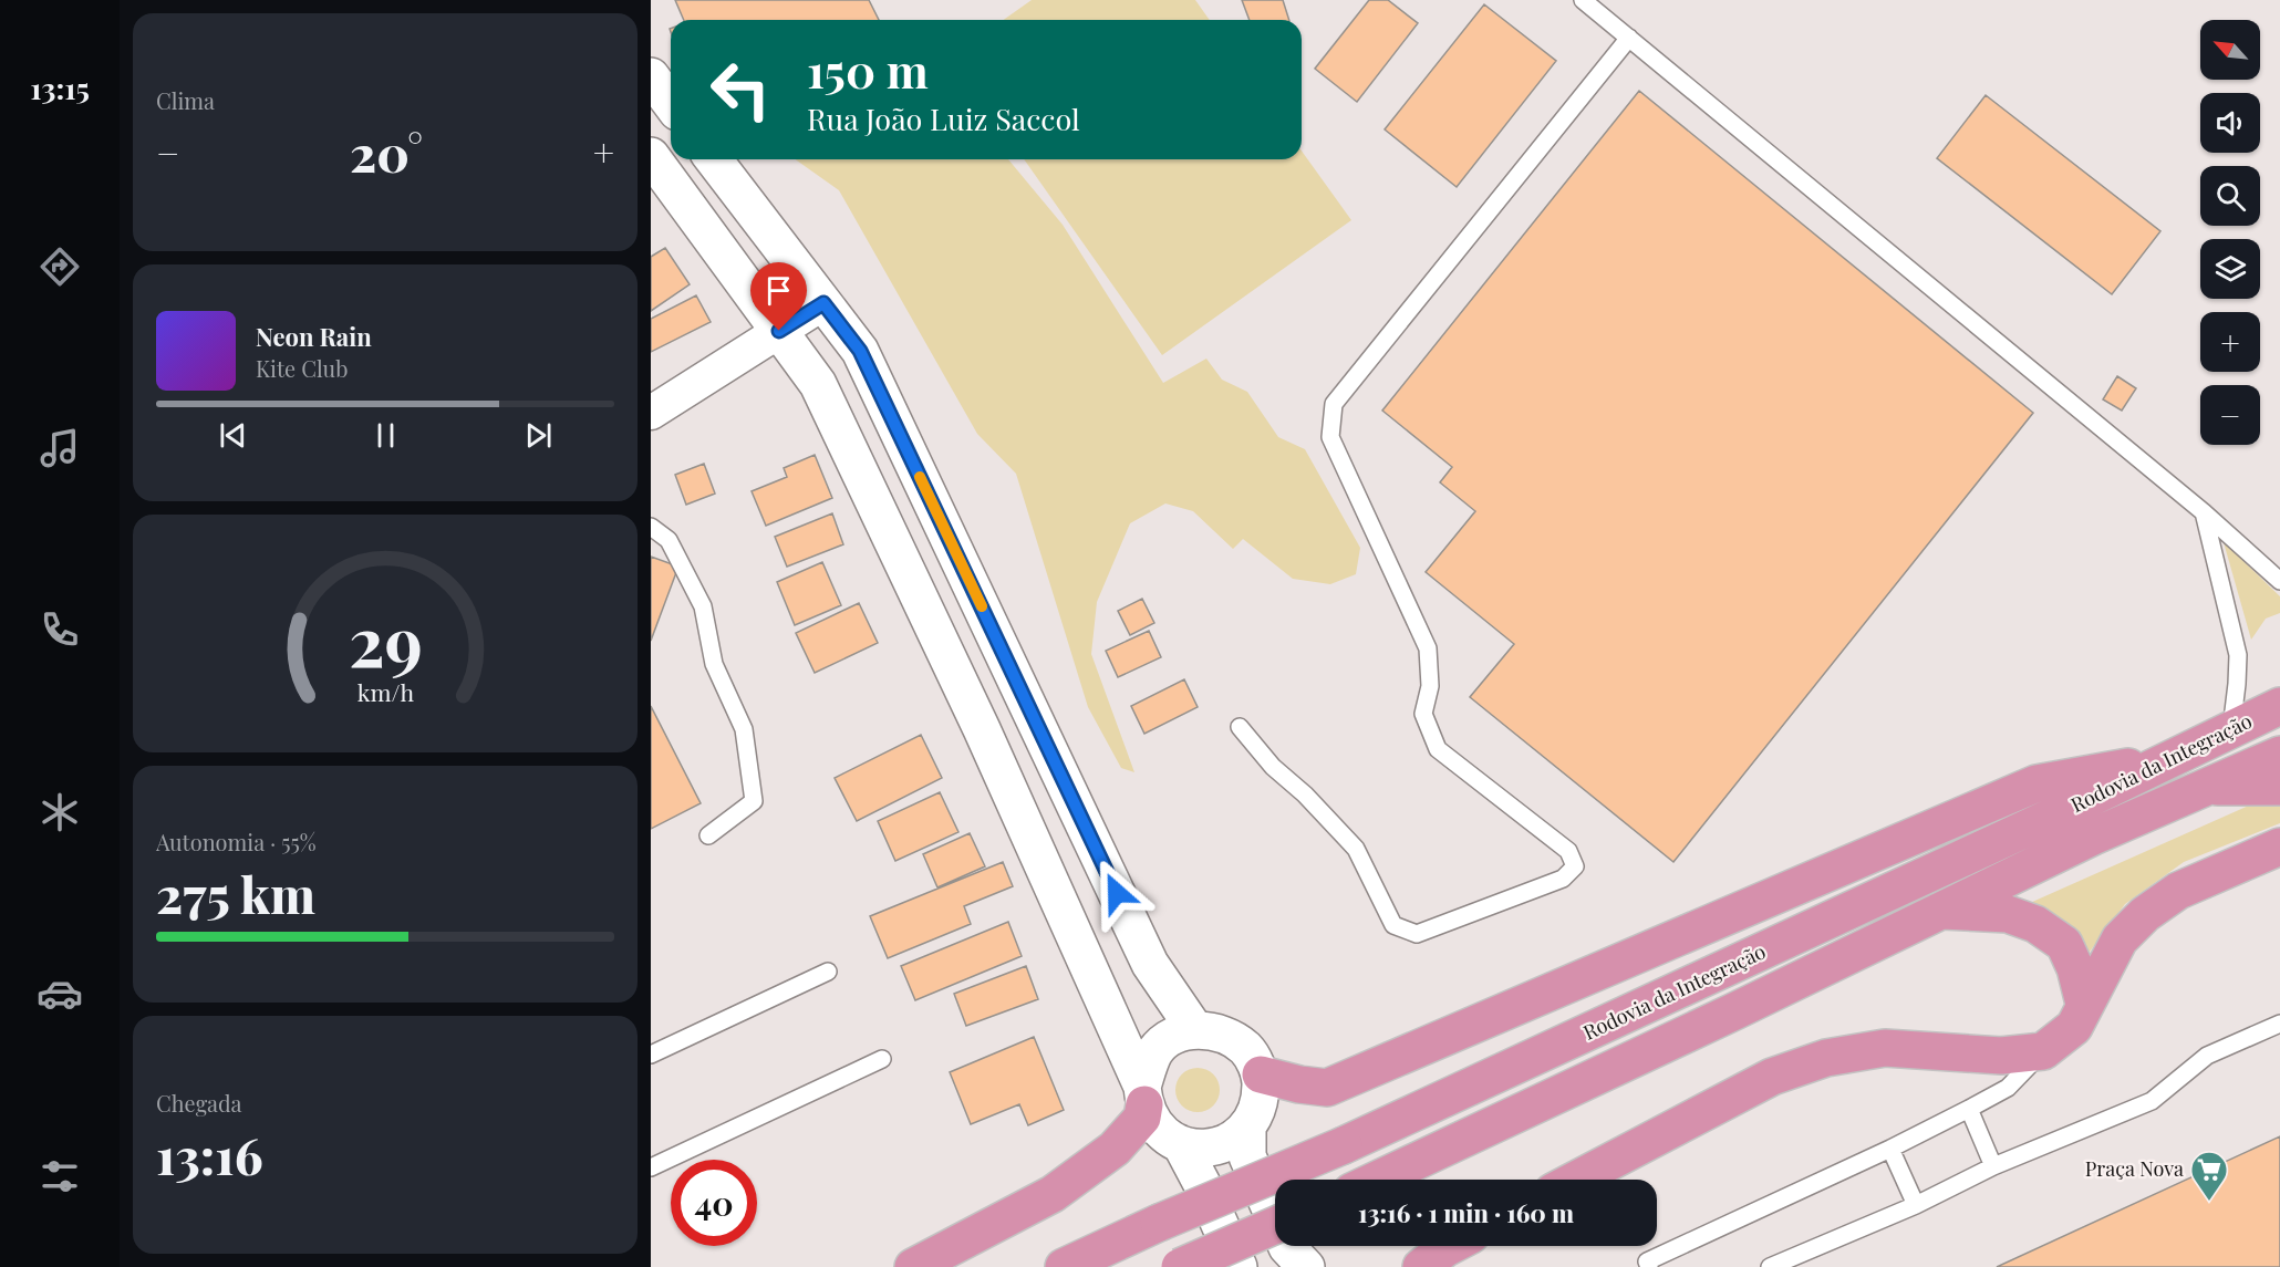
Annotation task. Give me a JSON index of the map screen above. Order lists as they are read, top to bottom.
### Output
{
  "streets": {
    "highway": ["Rodovia da Integração"]
  },
  "places": {
    "supermarket": ["Praça Nova"]
  },
  "north": "top left",
  "page": {
    "tabs": "13:15",
    "tile": [
      "Clima",
      ["Autonomia · 55%", "275 km"],
      ["Chegada", "13:16"]
    ],
    "map_buttons": ["+", "−"],
    "turn": ["150 m", "Rua João Luiz Saccol"],
    "heat": ["−", "20°", "+"],
    "song": ["Neon Rain", "Kite Club"],
    "limit": "40",
    "trip": "13:16 · 1 min · 160 m",
    "gauge": ["29", "km/h"]
  }
}
